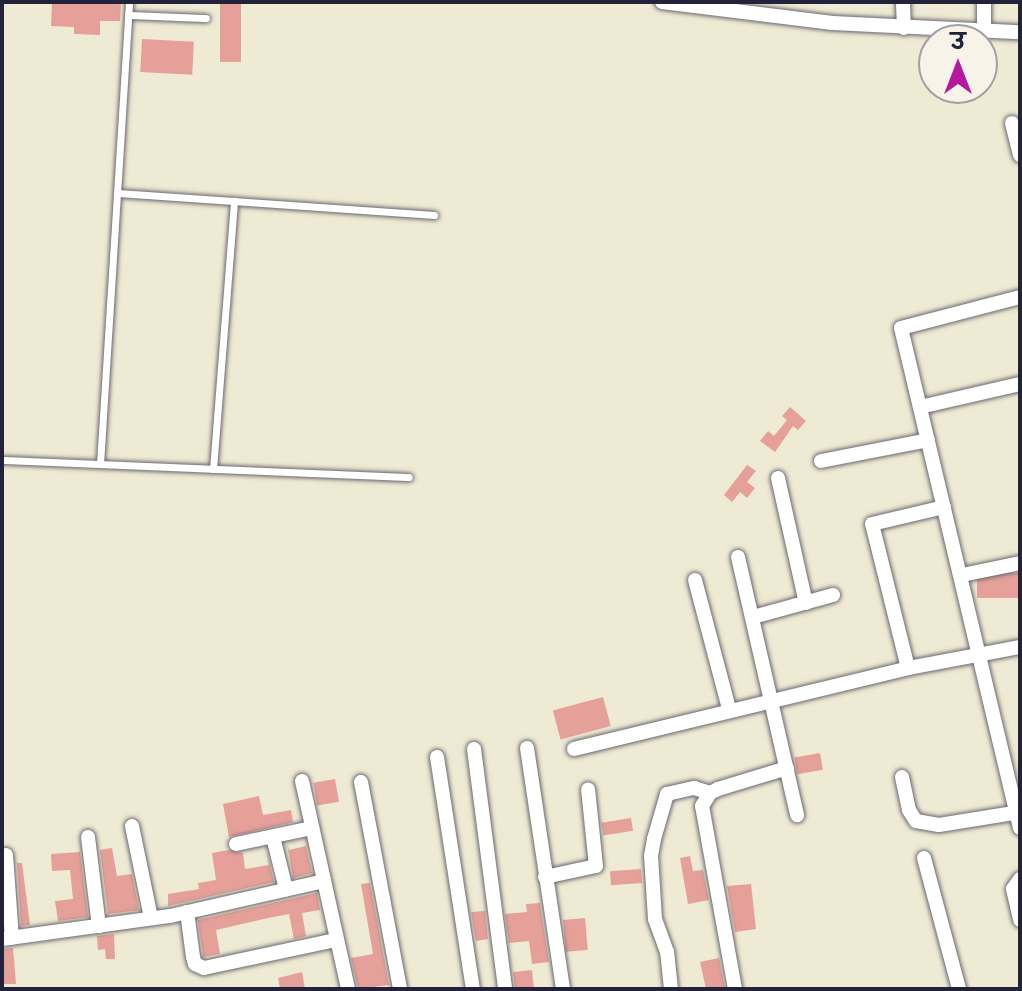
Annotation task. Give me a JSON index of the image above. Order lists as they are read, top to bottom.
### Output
{
  "north": "top"
}
